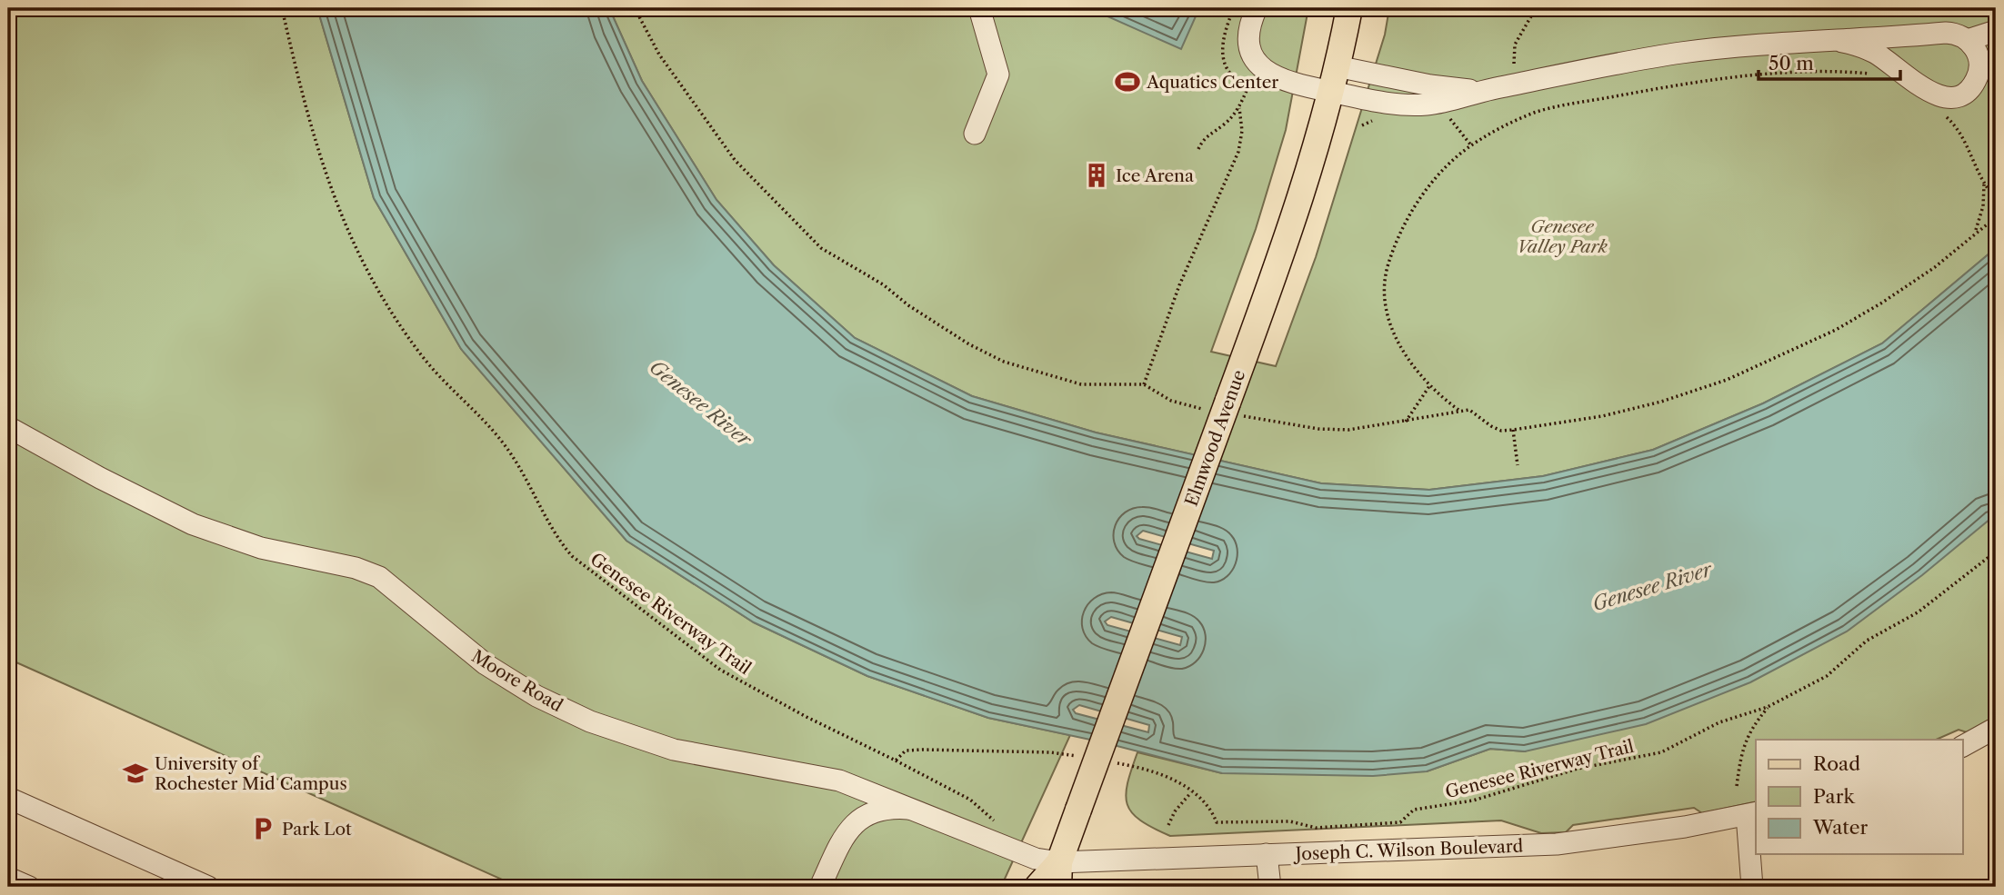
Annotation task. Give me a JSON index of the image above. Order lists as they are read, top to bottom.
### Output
{
  "streets": {
    "main road": ["Elmwood Avenue"],
    "street": ["Moore Road", "Joseph C. Wilson Boulevard"],
    "path": ["Genesee Riverway Trail"]
  },
  "crossings": [
    ["Elmwood Avenue", "Moore Road"],
    ["Elmwood Avenue", "Joseph C. Wilson Boulevard"],
    ["Moore Road", "Joseph C. Wilson Boulevard"]
  ],
  "water": ["Genesee River"],
  "parks": ["Genesee Valley Park"],
  "places": {
    "sports": ["Aquatics Center"],
    "building": ["Ice Arena"],
    "school or university": ["University of Rochester Mid Campus"],
    "parking": ["Park Lot"]
  },
  "legend": ["Road", "Park", "Water"],
  "scale_bar": "50 m"
}
